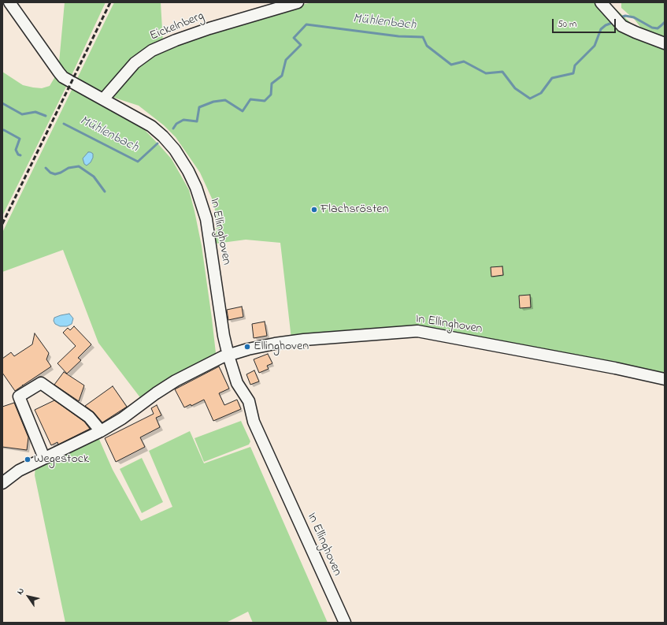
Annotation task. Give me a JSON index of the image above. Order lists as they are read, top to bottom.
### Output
{
  "streets": {
    "street": ["Eickelnberg", "In Ellinghoven"]
  },
  "crossings": [
    ["Eickelnberg", "In Ellinghoven"]
  ],
  "water": ["Mühlenbach"],
  "places": ["Flachsrösten", "Ellinghoven", "Wegestock"],
  "scale_bar": "50 m",
  "north": "top left"
}
